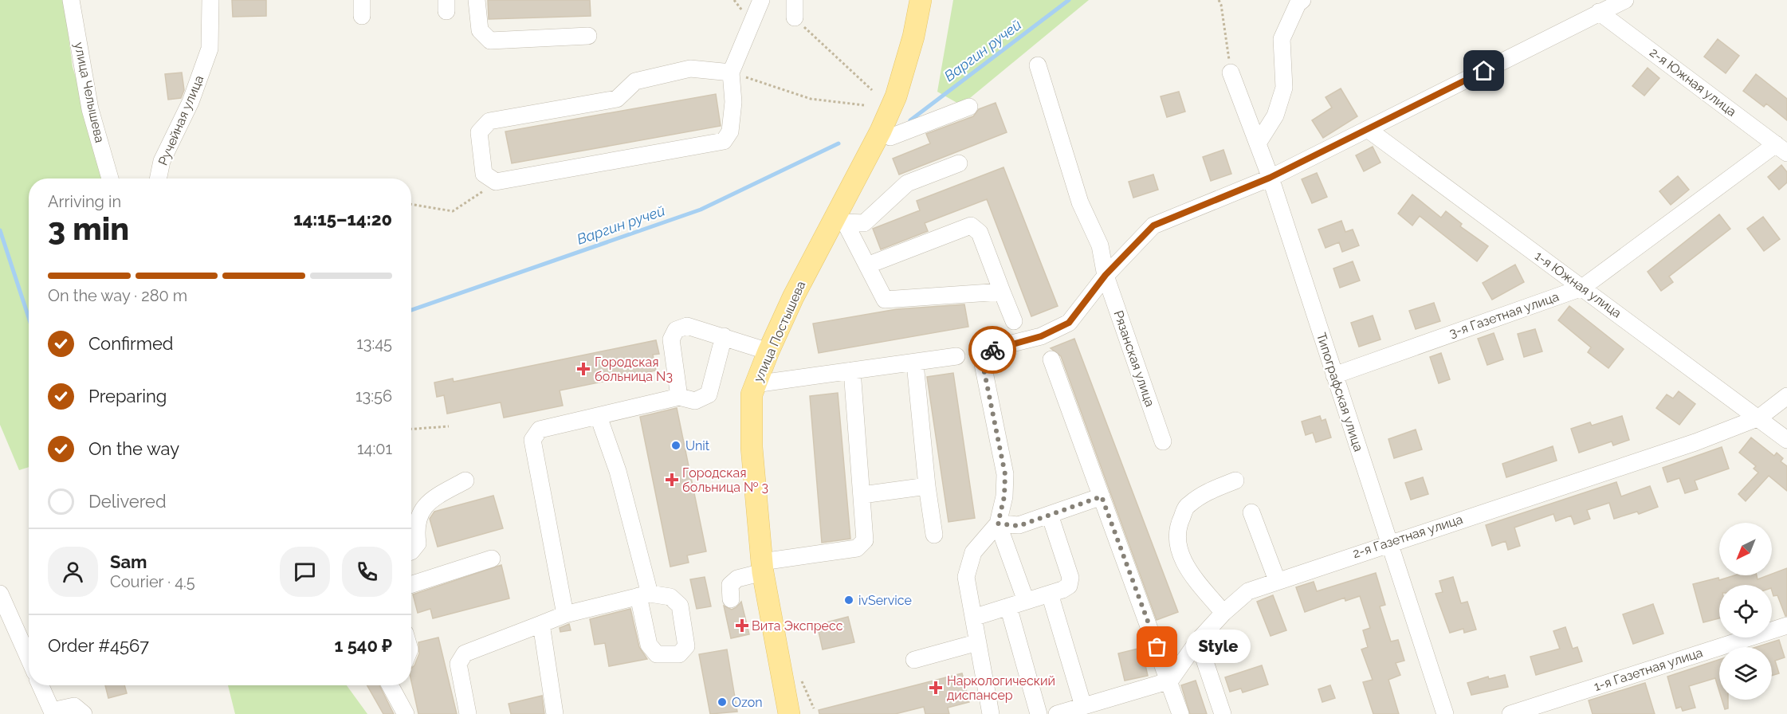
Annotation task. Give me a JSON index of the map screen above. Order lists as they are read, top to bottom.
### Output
{
  "streets": {
    "main road": ["улица Постышева"],
    "street": [
      "2-я Южная улица",
      "улица Челышева",
      "Ручейная улица",
      "1-я Южная улица",
      "3-я Газетная улица",
      "Рязанская улица",
      "Типографская улица",
      "2-я Газетная улица",
      "1-я Газетная улица"
    ]
  },
  "crossings": [
    ["2-я Южная улица", "3-я Газетная улица"],
    ["1-я Южная улица", "3-я Газетная улица"],
    ["1-я Южная улица", "2-я Газетная улица"],
    ["3-я Газетная улица", "Типографская улица"],
    ["Типографская улица", "2-я Газетная улица"]
  ],
  "water": ["Варгин ручей"],
  "places": {
    "health": [
      "Городская больница N3",
      "Городская больница № 3",
      "Вита Экспресс",
      "Наркологический диспансер"
    ],
    "other": [
      "Unit",
      "ivService",
      "Style",
      "Ozon"
    ]
  },
  "north": "bottom left",
  "page": {
    "heading": ["3 min", "Arriving in", "14:15–14:20"],
    "panel": [
      "Sam",
      "Courier · 4.5",
      "Order #4567",
      "1 540 ₽"
    ],
    "bar": "On the way · 280 m",
    "list": [
      ["Confirmed", "13:45"],
      ["Preparing", "13:56"],
      ["On the way", "14:01"],
      "Delivered"
    ],
    "bubble": "Style"
  }
}
